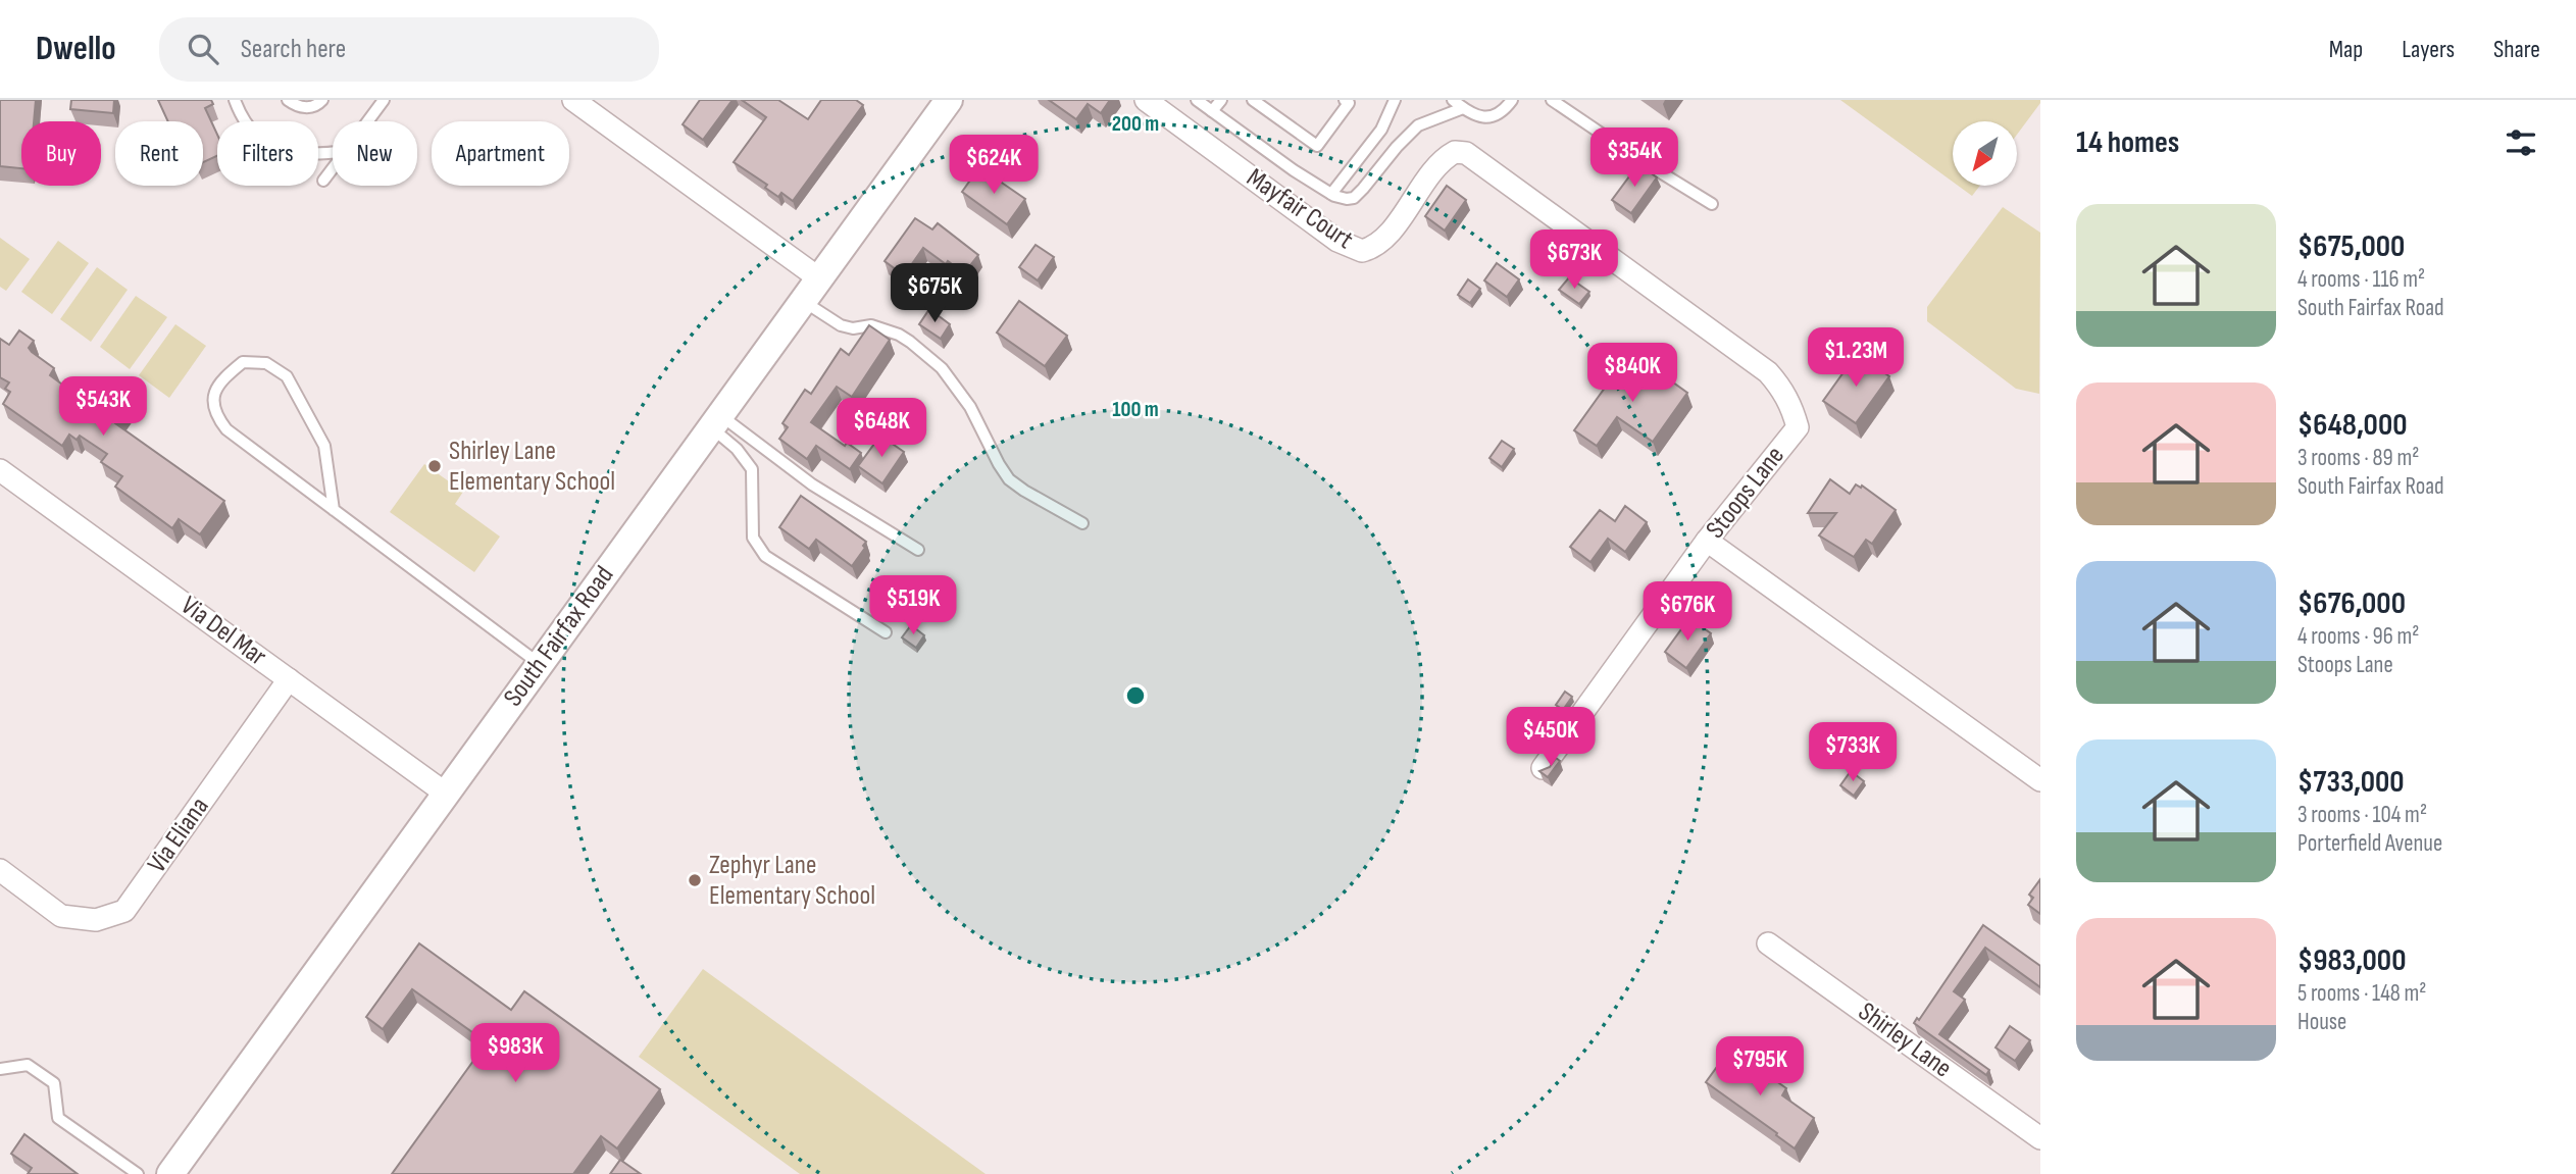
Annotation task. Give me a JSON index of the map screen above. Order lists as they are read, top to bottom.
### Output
{
  "streets": {
    "street": [
      "Mayfair Court",
      "Stoops Lane",
      "Via Del Mar",
      "South Fairfax Road",
      "Via Eliana",
      "Shirley Lane"
    ]
  },
  "crossings": [
    ["Mayfair Court", "Stoops Lane"],
    ["Via Del Mar", "South Fairfax Road"],
    ["Via Del Mar", "Via Eliana"]
  ],
  "places": ["Shirley Lane Elementary School", "Zephyr Lane Elementary School"],
  "north": "bottom left",
  "page": {
    "header": "Dwello",
    "search": "Search here",
    "nav": ["Map", "Layers", "Share"],
    "heading": "14 homes",
    "chip": [
      "Buy",
      "Rent",
      "Filters",
      "New",
      "Apartment"
    ],
    "price": [
      "$354K",
      "$624K",
      "$673K",
      "$675K",
      "$1.23M",
      "$840K",
      "$543K",
      "$648K",
      "$519K",
      "$676K",
      "$450K",
      "$733K",
      "$983K",
      "$795K"
    ],
    "list": [
      {
        "name": "$675,000",
        "note": "4 rooms · 116 m² · South Fairfax Road"
      },
      {
        "name": "$648,000",
        "note": "3 rooms · 89 m² · South Fairfax Road"
      },
      {
        "name": "$676,000",
        "note": "4 rooms · 96 m² · Stoops Lane"
      },
      {
        "name": "$733,000",
        "note": "3 rooms · 104 m² · Porterfield Avenue"
      },
      {
        "name": "$983,000",
        "note": "5 rooms · 148 m² · House"
      }
    ]
  },
  "rings": ["200 m", "100 m"]
}
